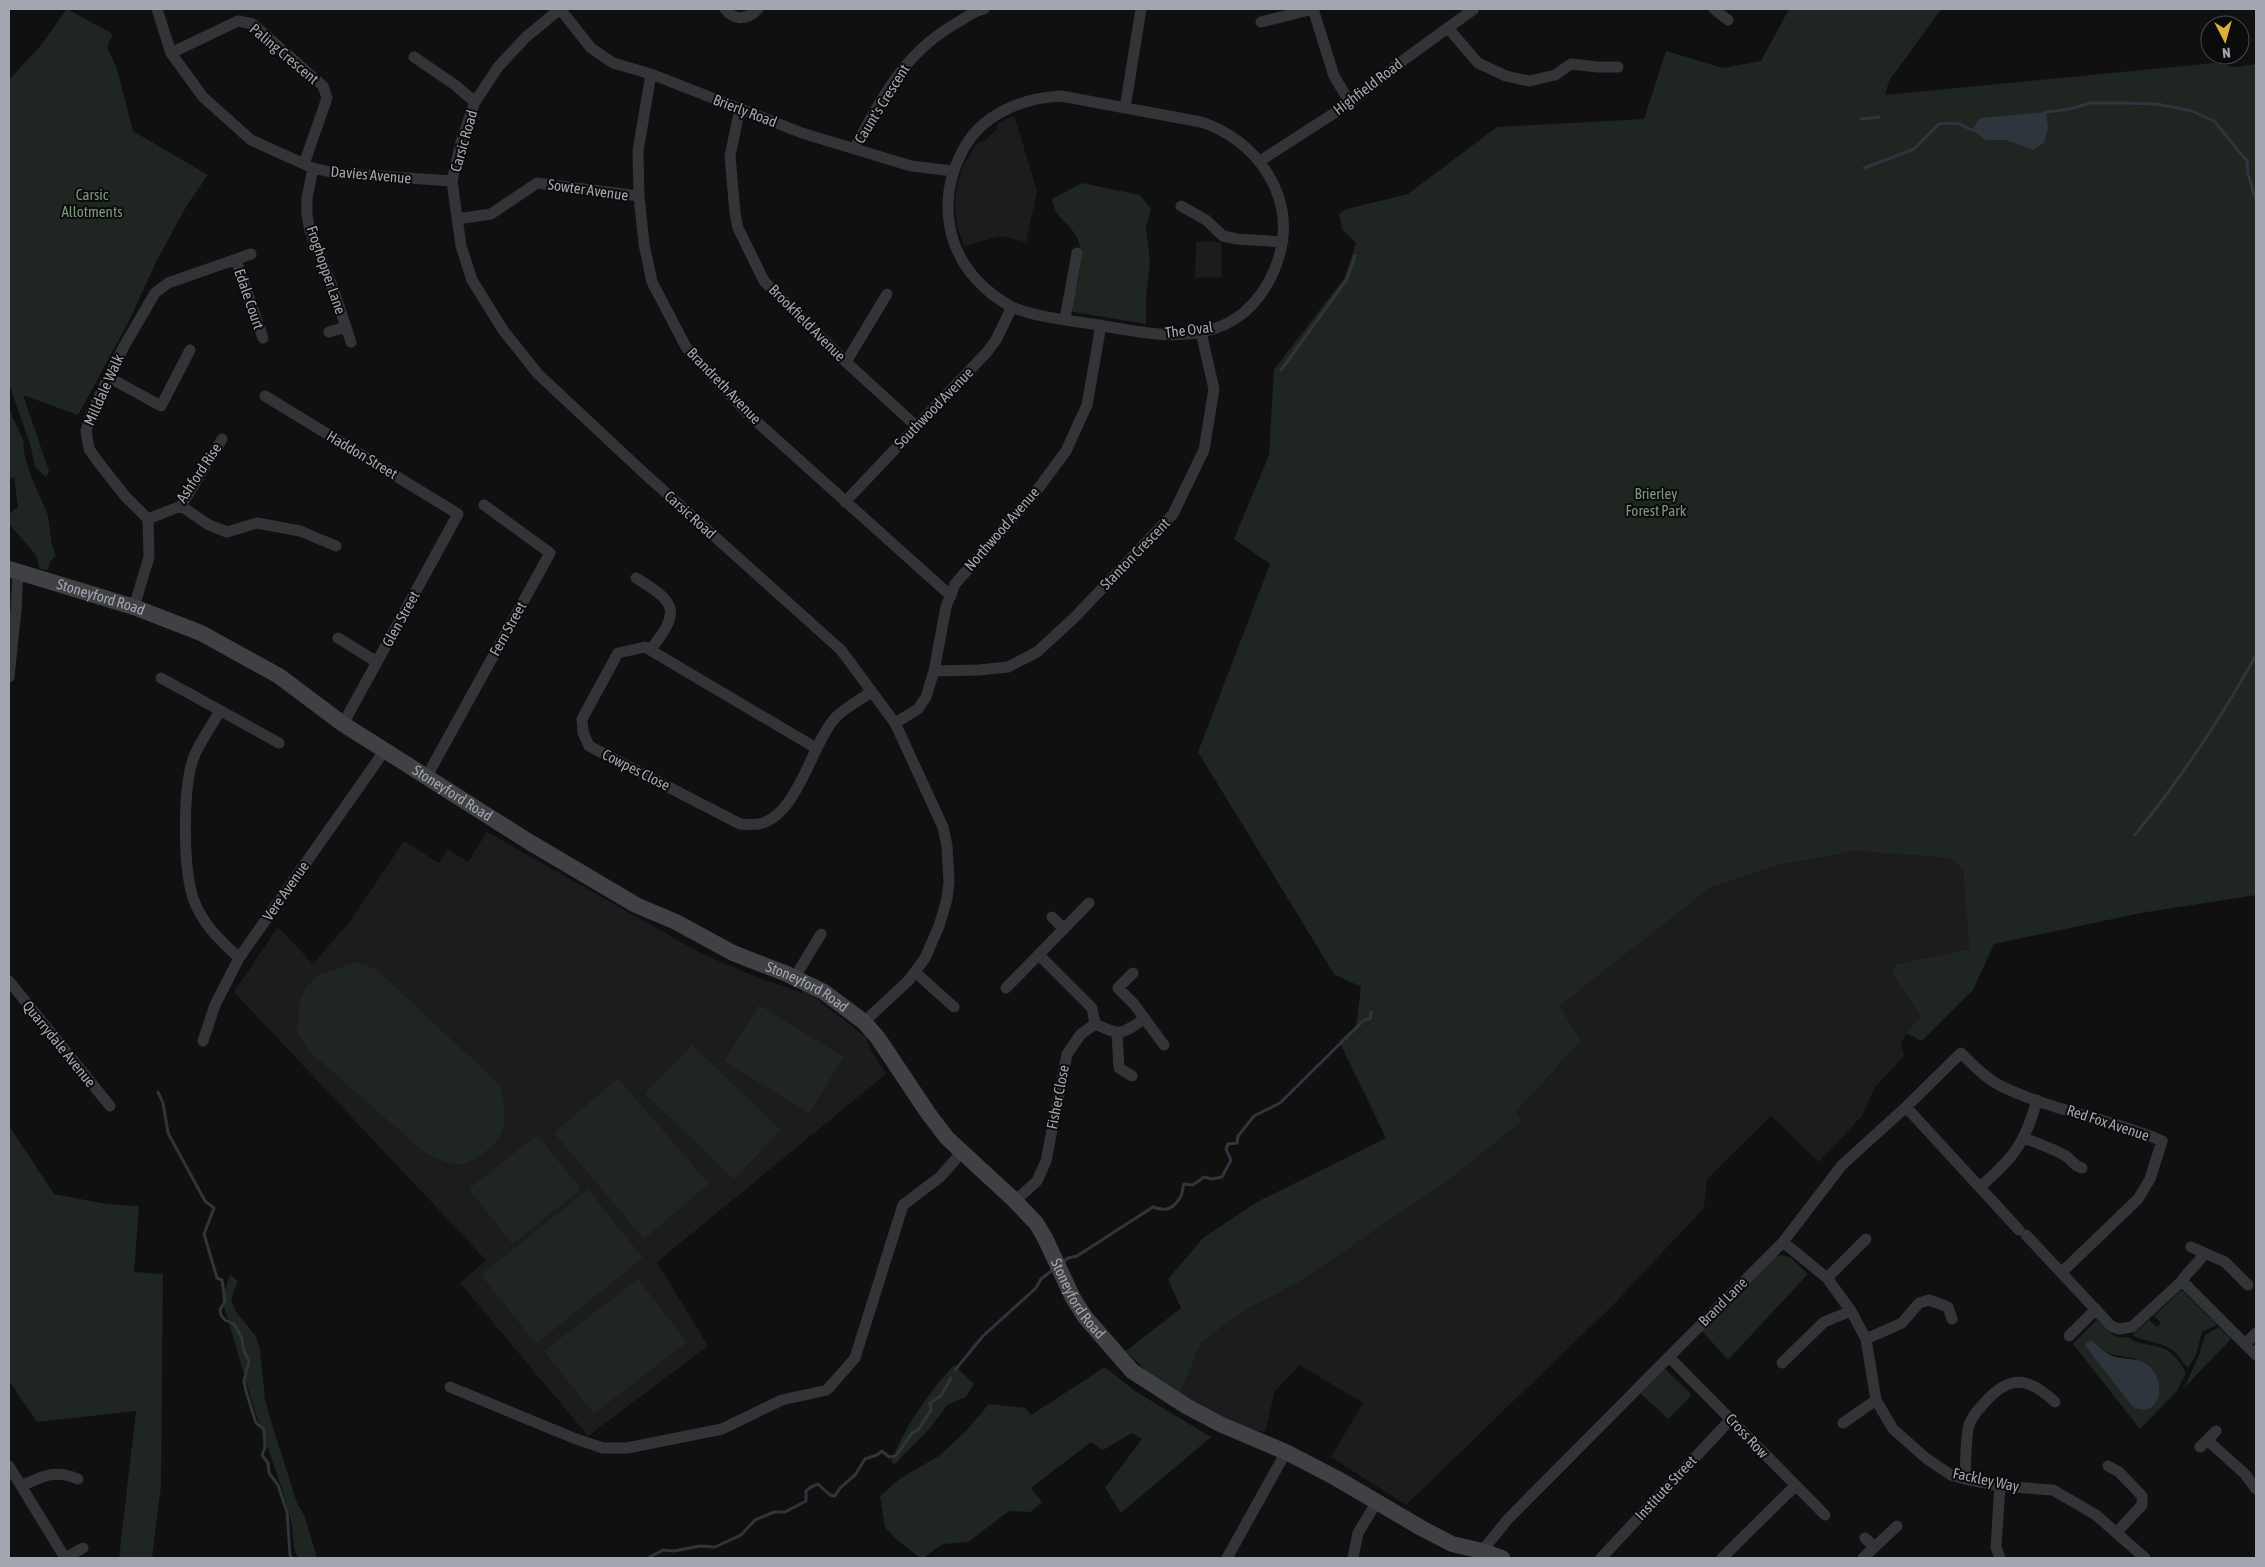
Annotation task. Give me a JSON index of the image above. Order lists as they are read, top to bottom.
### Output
{
  "streets": {
    "main road": ["Stoneyford Road"],
    "street": [
      "Paling Crescent",
      "Highfield Road",
      "Caunt's Crescent",
      "Brierly Road",
      "Carsic Road",
      "Davies Avenue",
      "Sowter Avenue",
      "Froghopper Lane",
      "Edale Court",
      "Brookfield Avenue",
      "The Oval",
      "Brandreth Avenue",
      "Milldale Walk",
      "Southwood Avenue",
      "Haddon Street",
      "Ashford Rise",
      "Northwood Avenue",
      "Stanton Crescent",
      "Glen Street",
      "Fern Street",
      "Cowpes Close",
      "Vere Avenue",
      "Quarrydale Avenue",
      "Fisher Close",
      "Red Fox Avenue",
      "Brand Lane",
      "Cross Row",
      "Fackley Way",
      "Institute Street"
    ]
  },
  "crossings": [
    ["Paling Crescent", "Davies Avenue"],
    ["Paling Crescent", "Froghopper Lane"],
    ["Highfield Road", "The Oval"],
    ["Caunt's Crescent", "Brierly Road"],
    ["Brierly Road", "Carsic Road"],
    ["Brierly Road", "Brookfield Avenue"],
    ["Brierly Road", "The Oval"],
    ["Brierly Road", "Brandreth Avenue"],
    ["Carsic Road", "Davies Avenue"],
    ["Carsic Road", "Sowter Avenue"],
    ["Carsic Road", "Northwood Avenue"],
    ["Carsic Road", "Stoneyford Road"],
    ["Carsic Road", "Cowpes Close"],
    ["Davies Avenue", "Froghopper Lane"],
    ["Sowter Avenue", "Brandreth Avenue"],
    ["Edale Court", "Milldale Walk"],
    ["Brookfield Avenue", "Southwood Avenue"],
    ["The Oval", "Southwood Avenue"],
    ["The Oval", "Northwood Avenue"],
    ["The Oval", "Stanton Crescent"],
    ["Brandreth Avenue", "Southwood Avenue"],
    ["Brandreth Avenue", "Northwood Avenue"],
    ["Milldale Walk", "Ashford Rise"],
    ["Haddon Street", "Glen Street"],
    ["Northwood Avenue", "Stanton Crescent"],
    ["Stoneyford Road", "Glen Street"],
    ["Stoneyford Road", "Fern Street"],
    ["Stoneyford Road", "Vere Avenue"],
    ["Stoneyford Road", "Fisher Close"],
    ["Stoneyford Road", "Brand Lane"],
    ["Red Fox Avenue", "Brand Lane"],
    ["Brand Lane", "Cross Row"],
    ["Brand Lane", "Fackley Way"],
    ["Cross Row", "Institute Street"]
  ],
  "parks": ["Carsic Allotments", "Brierley Forest Park"],
  "north": "bottom"
}
